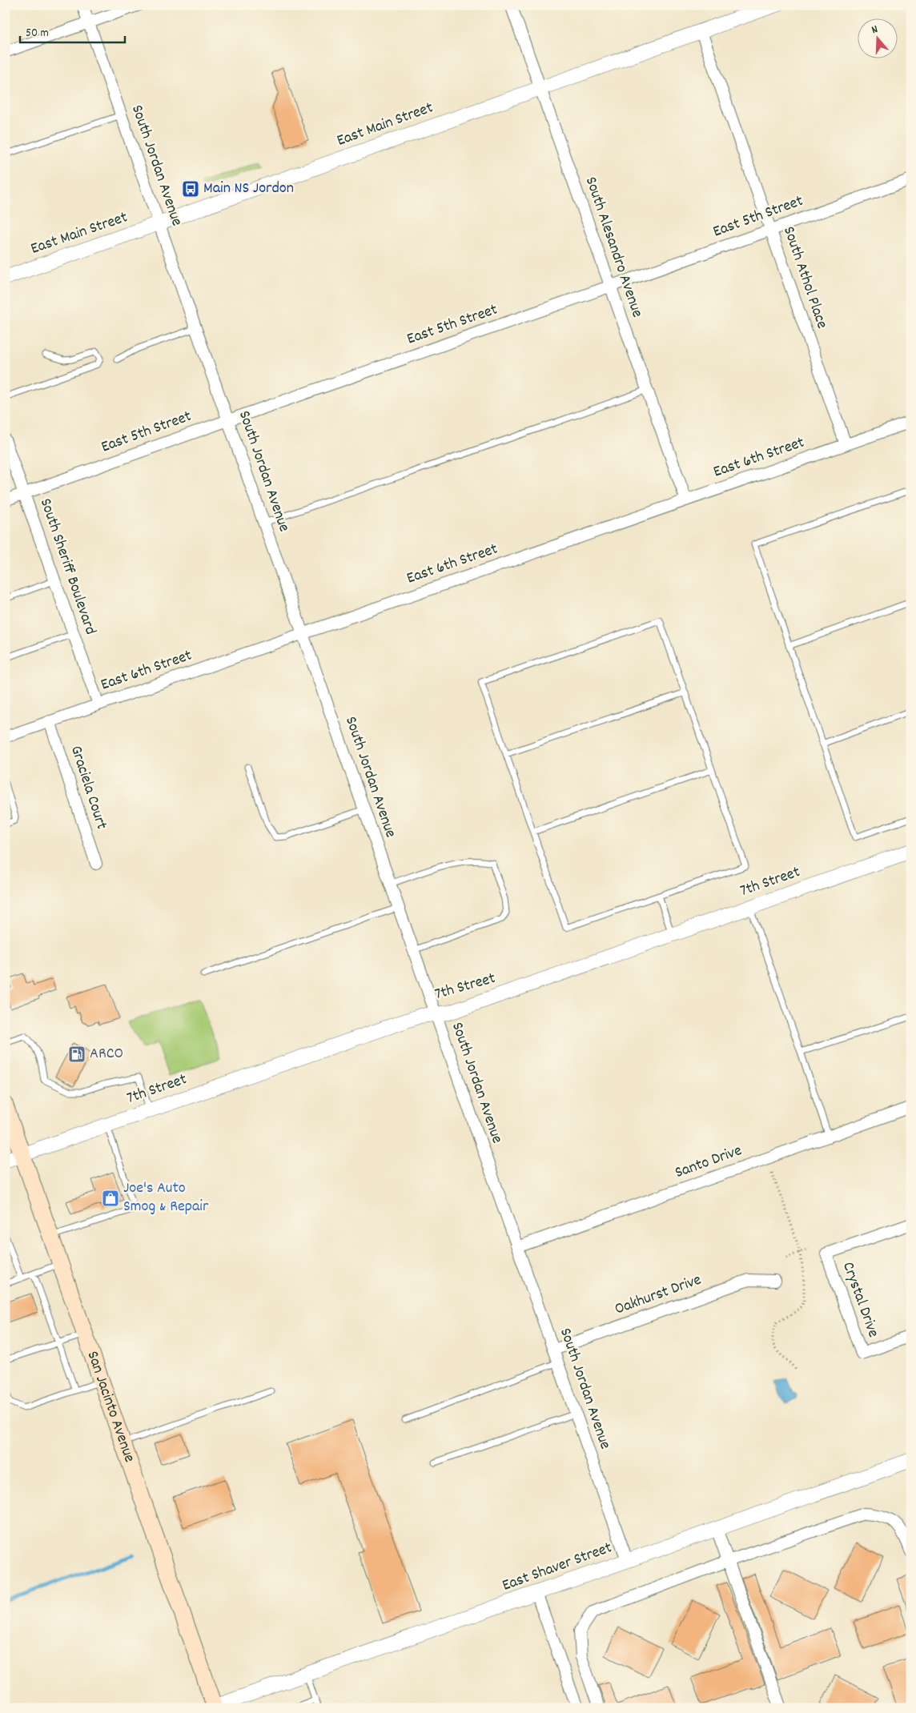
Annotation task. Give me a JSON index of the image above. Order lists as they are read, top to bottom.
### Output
{
  "streets": {
    "main road": ["San Jacinto Avenue"],
    "street": [
      "East Main Street",
      "South Jordan Avenue",
      "East 5th Street",
      "South Alesandro Avenue",
      "South Athol Place",
      "East 6th Street",
      "South Sheriff Boulevard",
      "Graciela Court",
      "7th Street",
      "Santo Drive",
      "Oakhurst Drive",
      "Crystal Drive",
      "East Shaver Street"
    ]
  },
  "crossings": [
    ["East Main Street", "South Jordan Avenue"],
    ["East Main Street", "South Alesandro Avenue"],
    ["East Main Street", "South Athol Place"],
    ["South Jordan Avenue", "East 5th Street"],
    ["South Jordan Avenue", "East 6th Street"],
    ["South Jordan Avenue", "7th Street"],
    ["South Jordan Avenue", "Santo Drive"],
    ["South Jordan Avenue", "Oakhurst Drive"],
    ["South Jordan Avenue", "East Shaver Street"],
    ["East 5th Street", "South Alesandro Avenue"],
    ["East 5th Street", "South Athol Place"],
    ["East 5th Street", "South Sheriff Boulevard"],
    ["South Alesandro Avenue", "East 6th Street"],
    ["South Athol Place", "East 6th Street"],
    ["East 6th Street", "South Sheriff Boulevard"],
    ["East 6th Street", "Graciela Court"],
    ["7th Street", "San Jacinto Avenue"],
    ["San Jacinto Avenue", "East Shaver Street"]
  ],
  "places": {
    "bus stop": ["Main NS Jordon"],
    "fuel station": ["ARCO"],
    "shop": ["Joe's Auto Smog & Repair"]
  },
  "scale_bar": "50 m",
  "north": "top"
}
